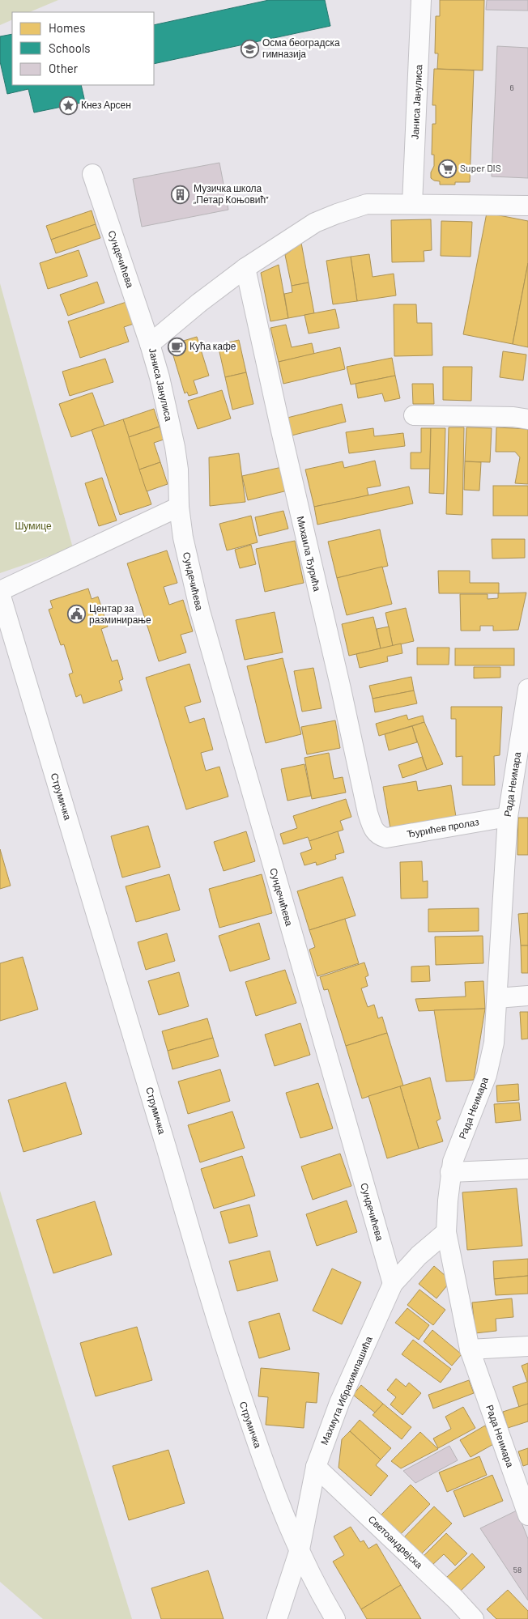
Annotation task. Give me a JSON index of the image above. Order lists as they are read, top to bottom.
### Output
{
  "streets": {
    "street": [
      "Јаниса Јанулиса",
      "Сундечићева",
      "Михаила Ђурића",
      "Рада Неимара",
      "Струмичка",
      "Ђурићев пролаз",
      "Махмута Ибрахимпашића",
      "Светоандрејска"
    ]
  },
  "crossings": [
    ["Јаниса Јанулиса", "Сундечићева"],
    ["Јаниса Јанулиса", "Михаила Ђурића"],
    ["Сундечићева", "Махмута Ибрахимпашића"],
    ["Михаила Ђурића", "Ђурићев пролаз"],
    ["Рада Неимара", "Ђурићев пролаз"],
    ["Рада Неимара", "Махмута Ибрахимпашића"],
    ["Струмичка", "Махмута Ибрахимпашића"],
    ["Махмута Ибрахимпашића", "Светоандрејска"]
  ],
  "parks": ["Шумице"],
  "places": {
    "school or university": ["Осма београдска гимназија"],
    "place": ["Кнез Арсен"],
    "supermarket": ["Super DIS"],
    "building": ["Музичка школа „Петар Коњовић”"],
    "cafe": ["Кућа кафе"],
    "public building": ["Центар за разминирање"]
  },
  "house_numbers": ["6", "58"],
  "legend": ["Homes", "Schools", "Other"]
}
